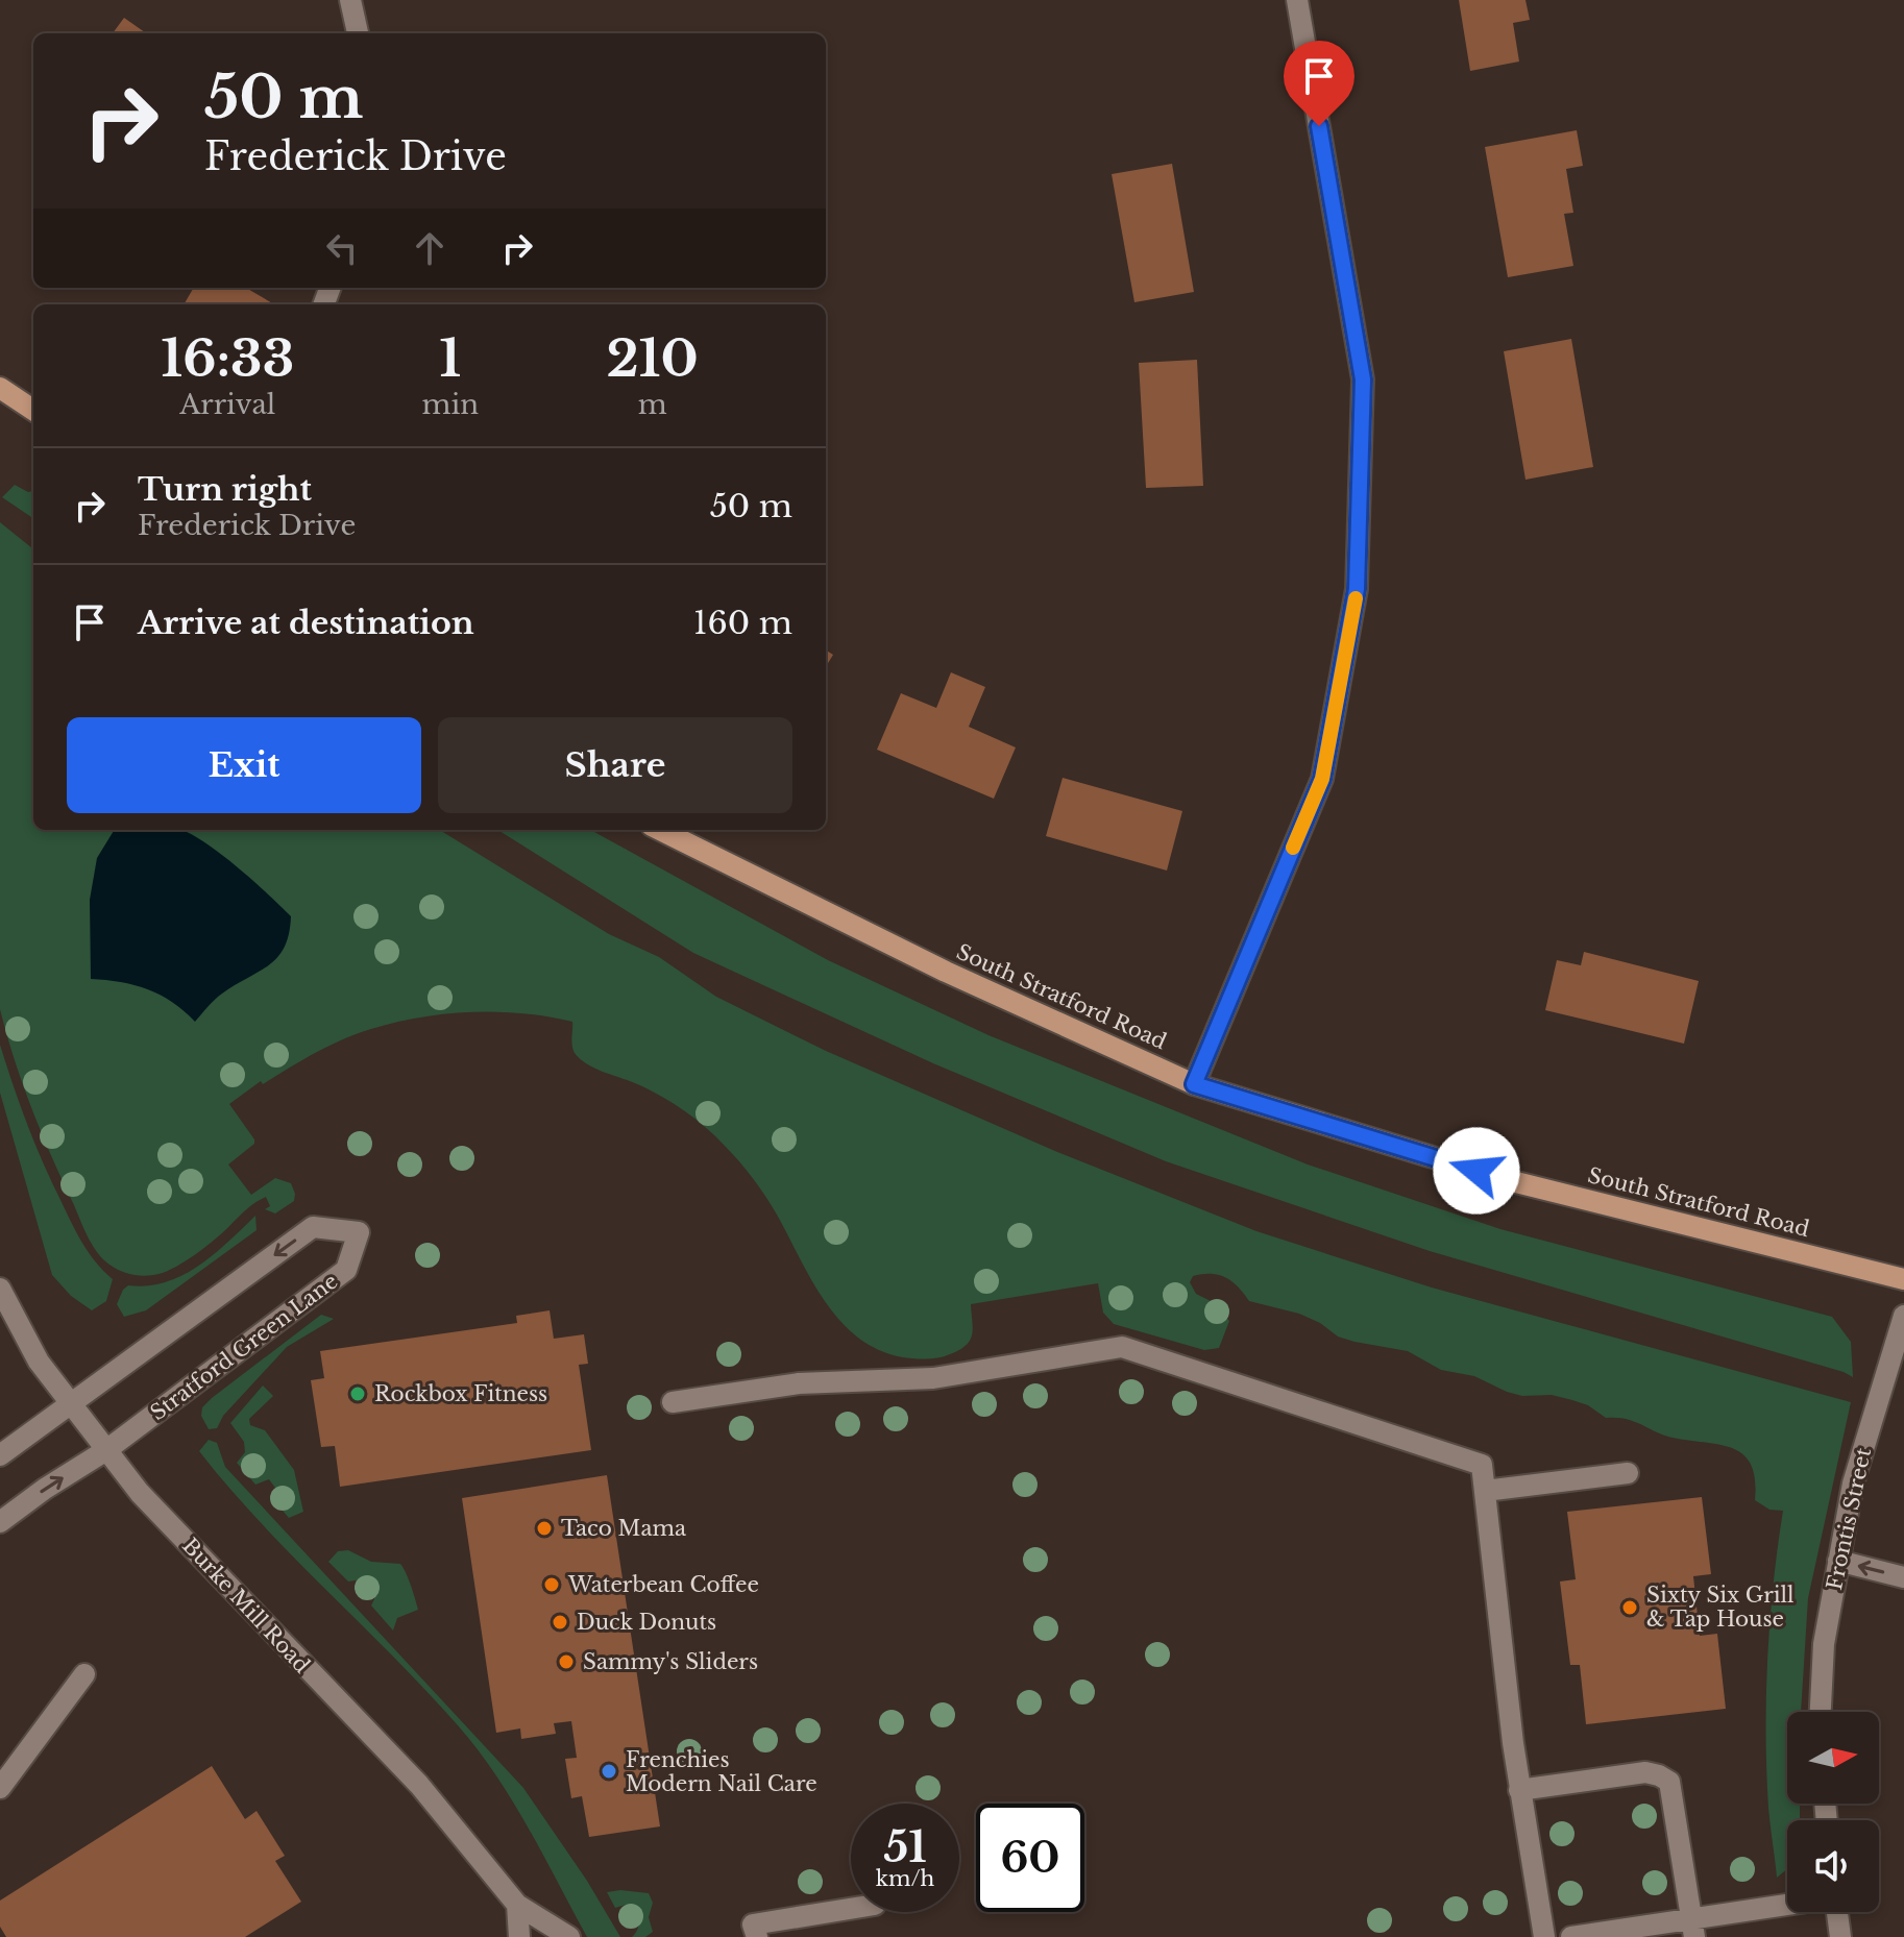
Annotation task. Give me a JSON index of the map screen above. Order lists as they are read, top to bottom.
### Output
{
  "streets": {
    "main road": ["South Stratford Road"],
    "street": ["Stratford Green Lane", "Frontis Street", "Burke Mill Road"]
  },
  "crossings": [
    ["Stratford Green Lane", "Burke Mill Road"]
  ],
  "places": [
    "Rockbox Fitness",
    "Taco Mama",
    "Waterbean Coffee",
    "Sixty Six Grill & Tap House",
    "Duck Donuts",
    "Sammy's Sliders",
    "Frenchies Modern Nail Care"
  ],
  "north": "right",
  "page": {
    "turn": ["50 m", "Frederick Drive"],
    "eta": [
      "16:33",
      "Arrival",
      "1",
      "min",
      "210",
      "m"
    ],
    "list": [
      {
        "name": "Turn right",
        "note": "Frederick Drive",
        "value": "50 m"
      },
      {
        "name": "Arrive at destination",
        "value": "160 m"
      }
    ],
    "buttons": ["Exit", "Share"],
    "speed": "51 km/h",
    "limit": "60"
  }
}
